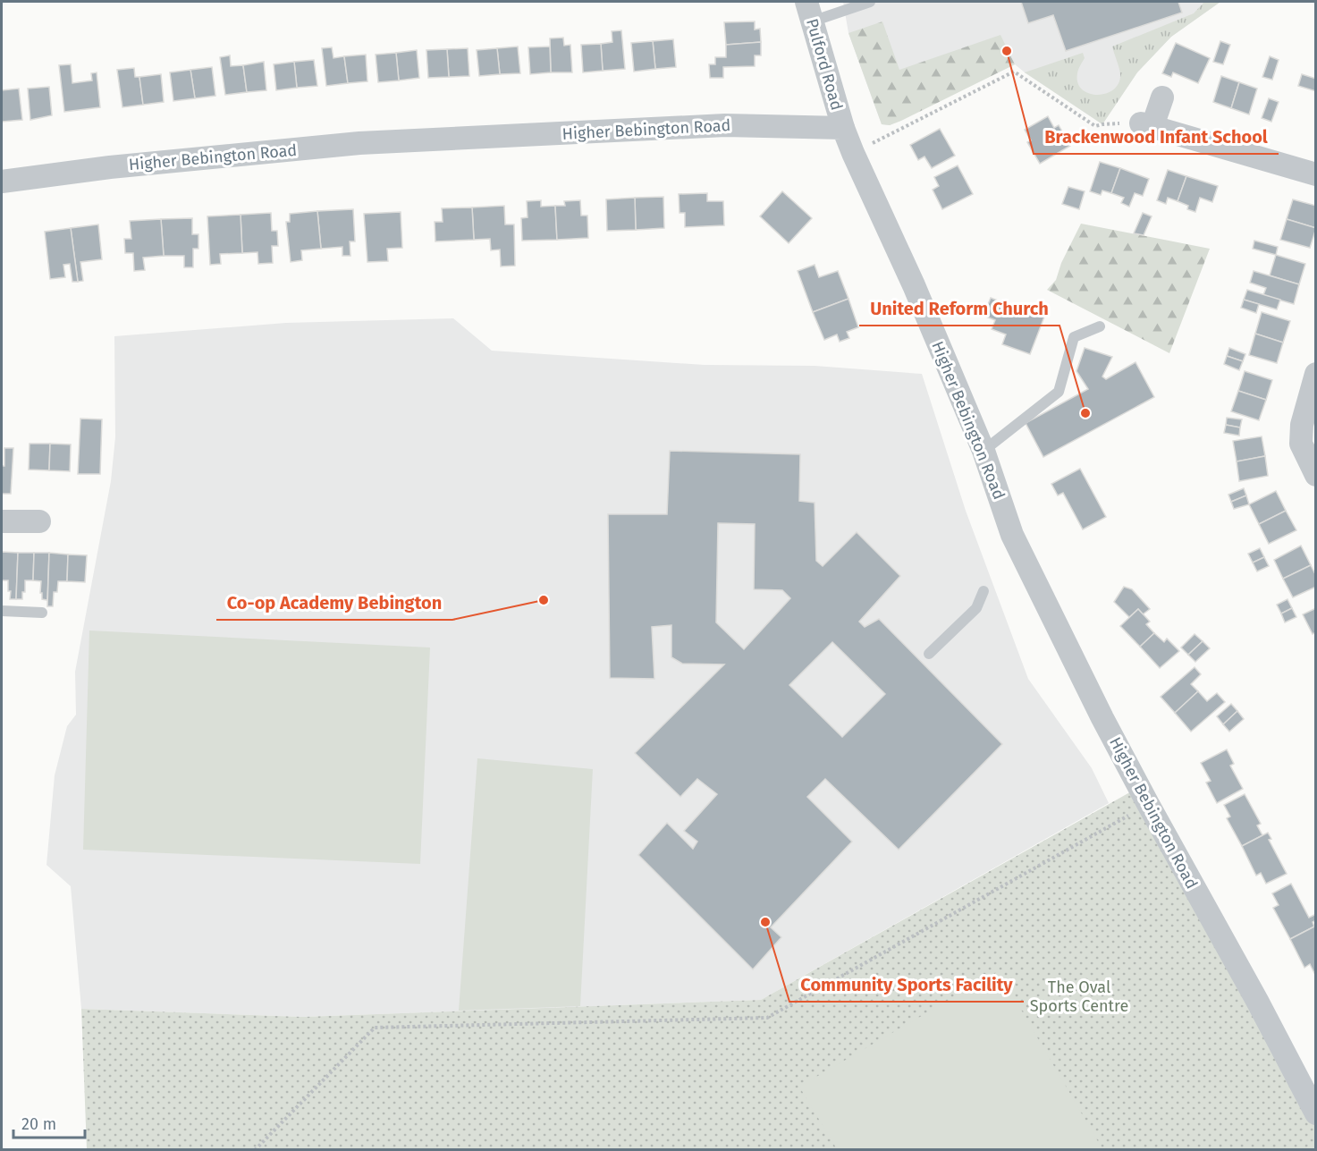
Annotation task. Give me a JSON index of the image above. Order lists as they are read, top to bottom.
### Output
{
  "streets": {
    "street": ["Pulford Road", "Higher Bebington Road"]
  },
  "crossings": [
    ["Pulford Road", "Higher Bebington Road"]
  ],
  "parks": ["The Oval Sports Centre"],
  "places": [
    "Brackenwood Infant School",
    "United Reform Church",
    "Co-op Academy Bebington",
    "Community Sports Facility"
  ],
  "scale_bar": "20 m"
}
